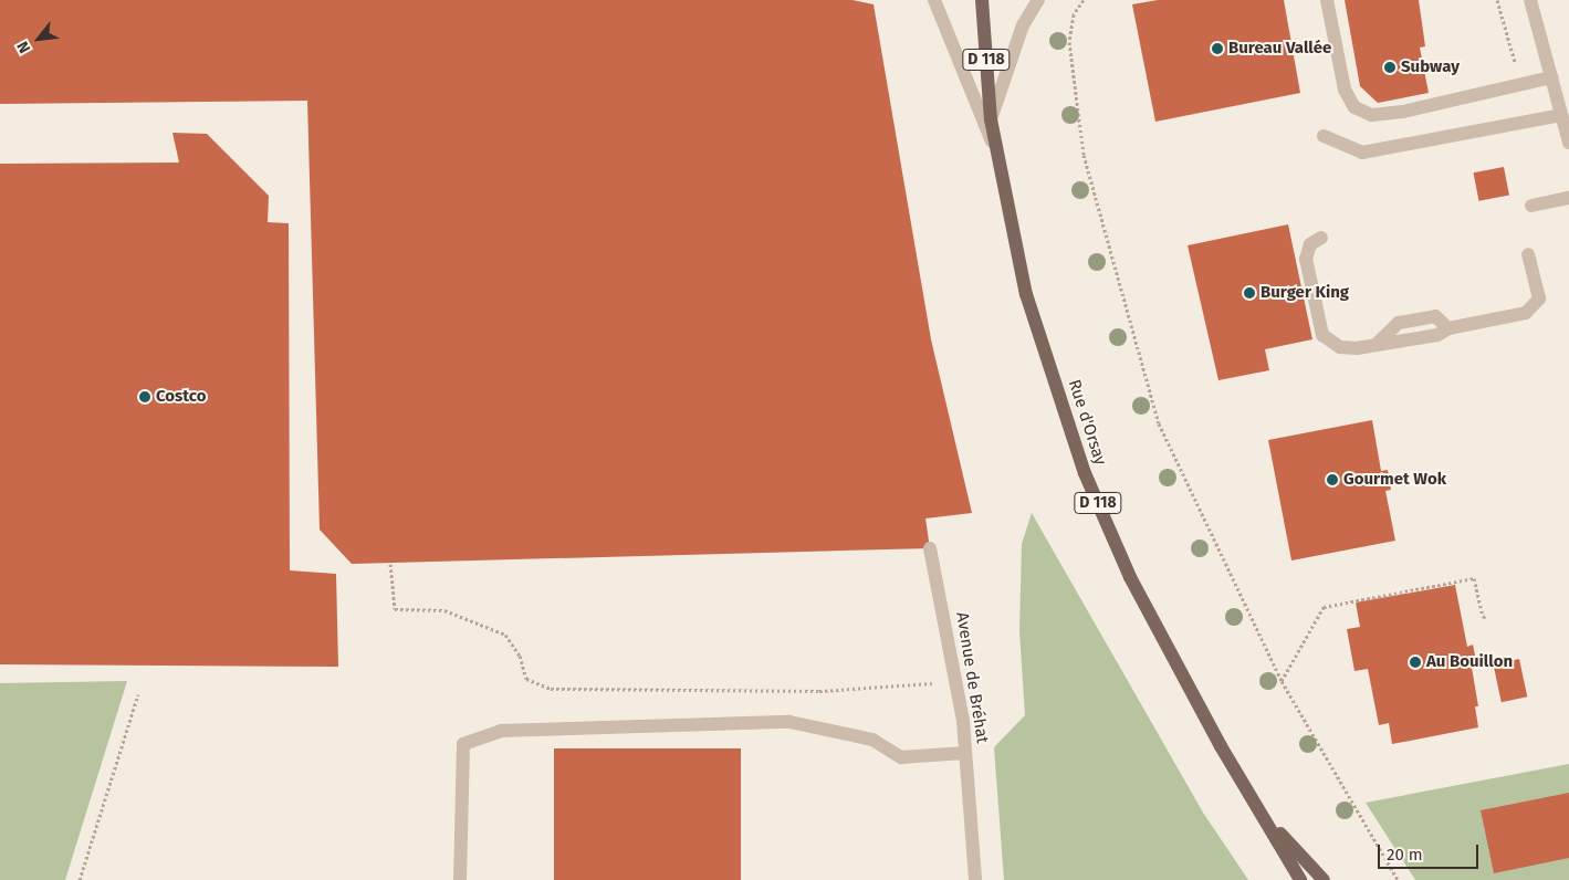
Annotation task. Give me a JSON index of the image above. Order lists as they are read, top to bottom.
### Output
{
  "streets": {
    "main road": ["D 118", "Rue d'Orsay"],
    "street": ["Avenue de Bréhat"]
  },
  "places": [
    "Bureau Vallée",
    "Subway",
    "Burger King",
    "Costco",
    "Gourmet Wok",
    "Au Bouillon"
  ],
  "scale_bar": "20 m",
  "north": "bottom left"
}
